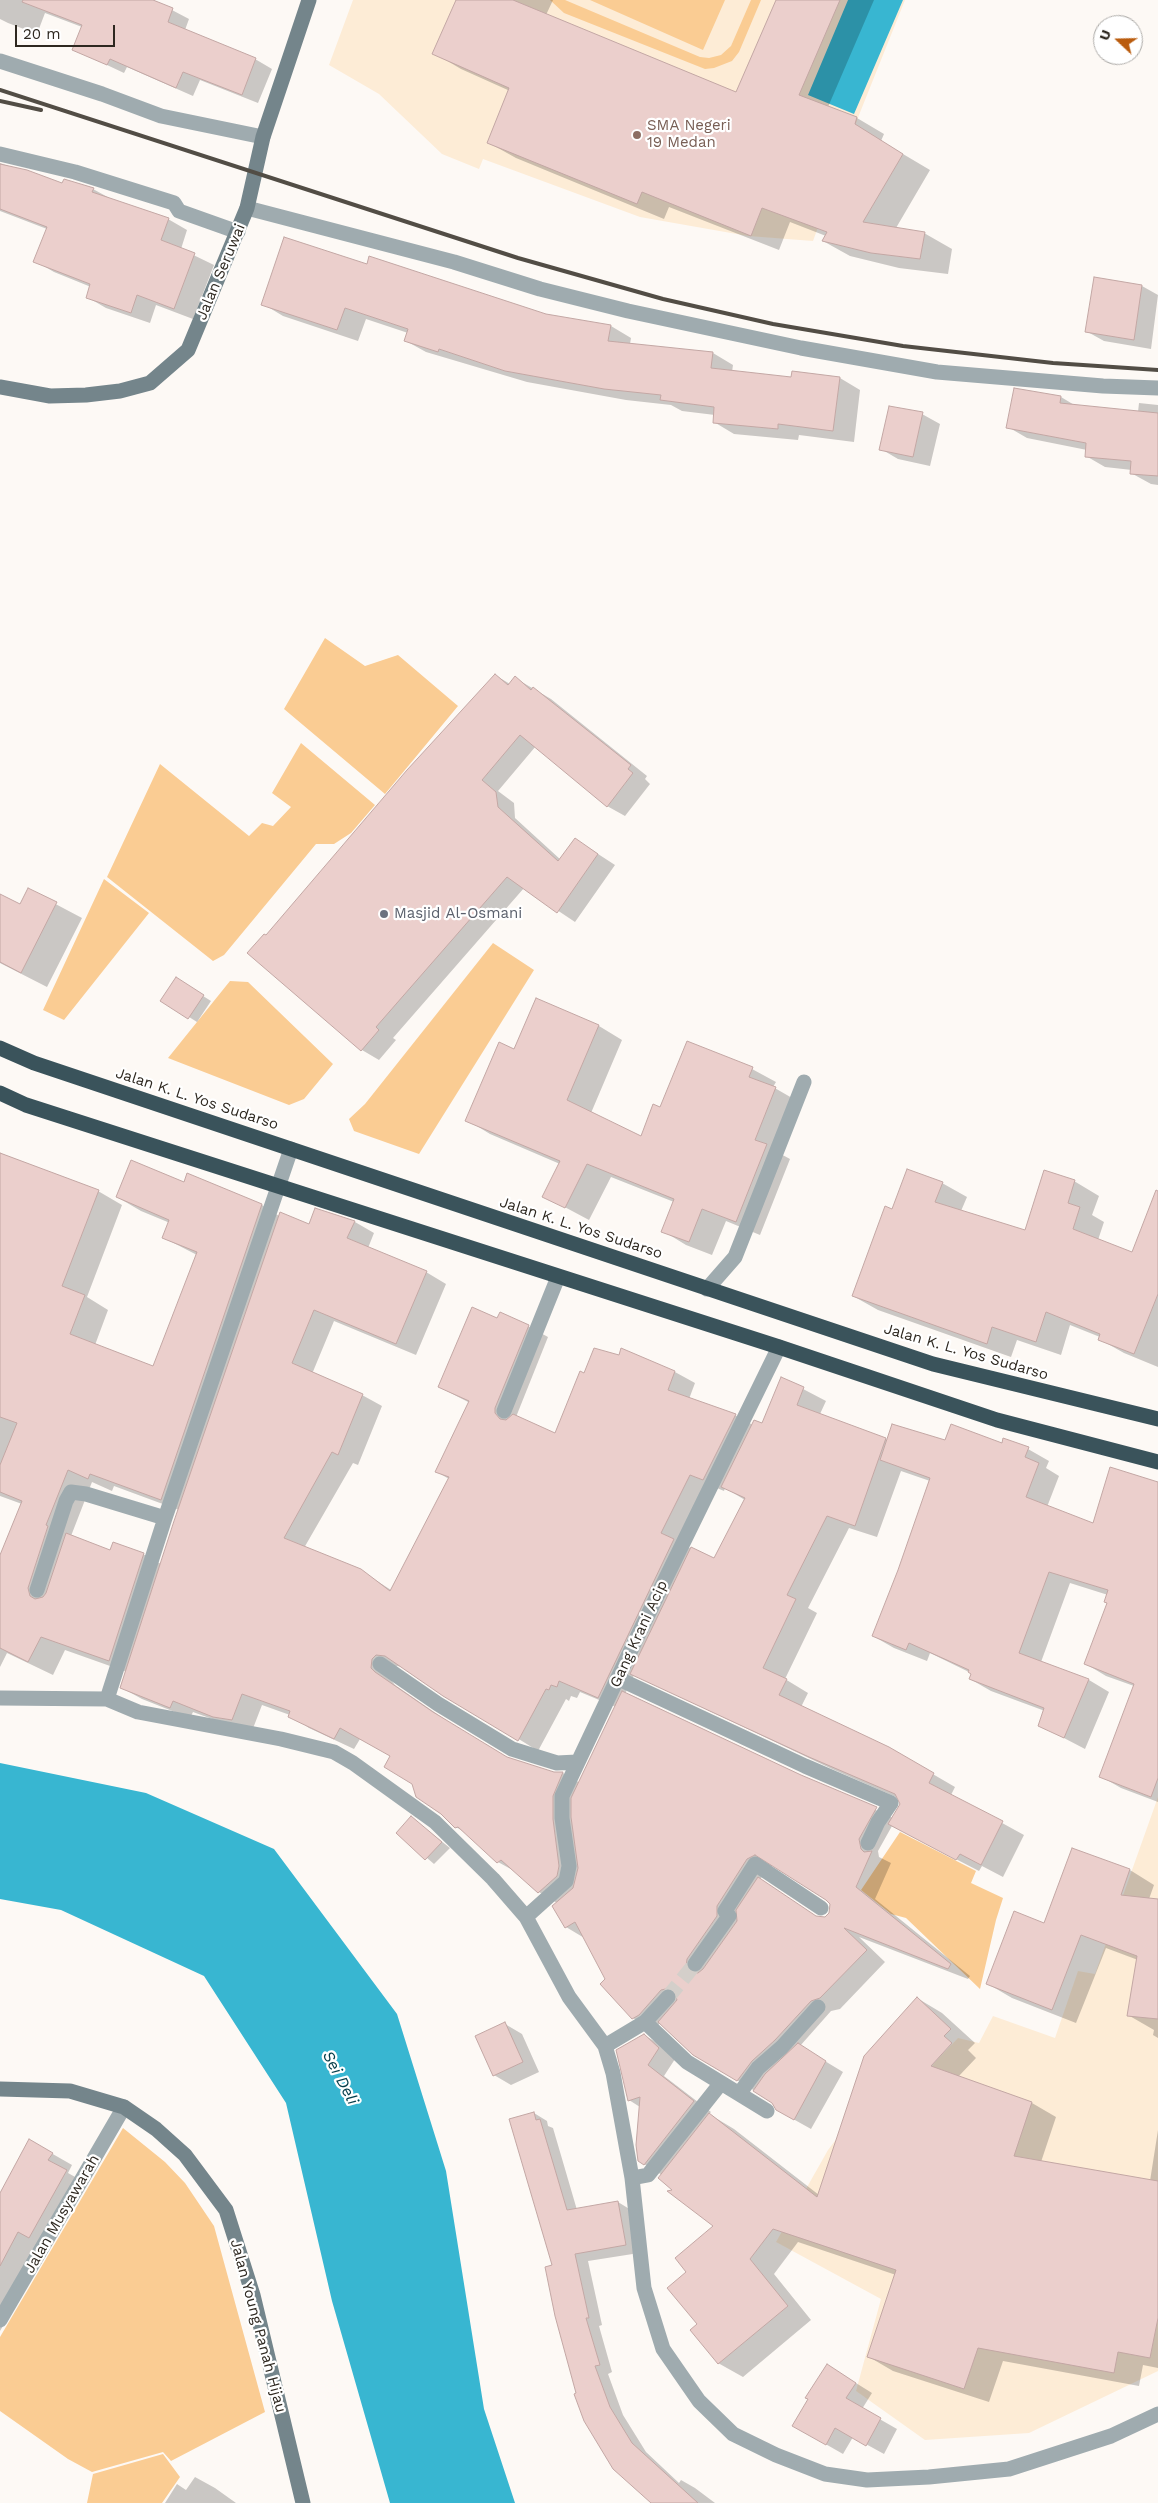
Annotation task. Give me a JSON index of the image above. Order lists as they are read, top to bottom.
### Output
{
  "streets": {
    "highway": ["Jalan K. L. Yos Sudarso"],
    "street": [
      "Jalan Seruwai",
      "Gang Krani Acip",
      "Jalan Musyawarah",
      "Jalan Young Panah Hijau"
    ]
  },
  "crossings": [
    ["Jalan Musyawarah", "Jalan Young Panah Hijau"]
  ],
  "water": ["Sei Deli"],
  "places": ["SMA Negeri 19 Medan", "Masjid Al-Osmani"],
  "scale_bar": "20 m",
  "north": "left"
}
